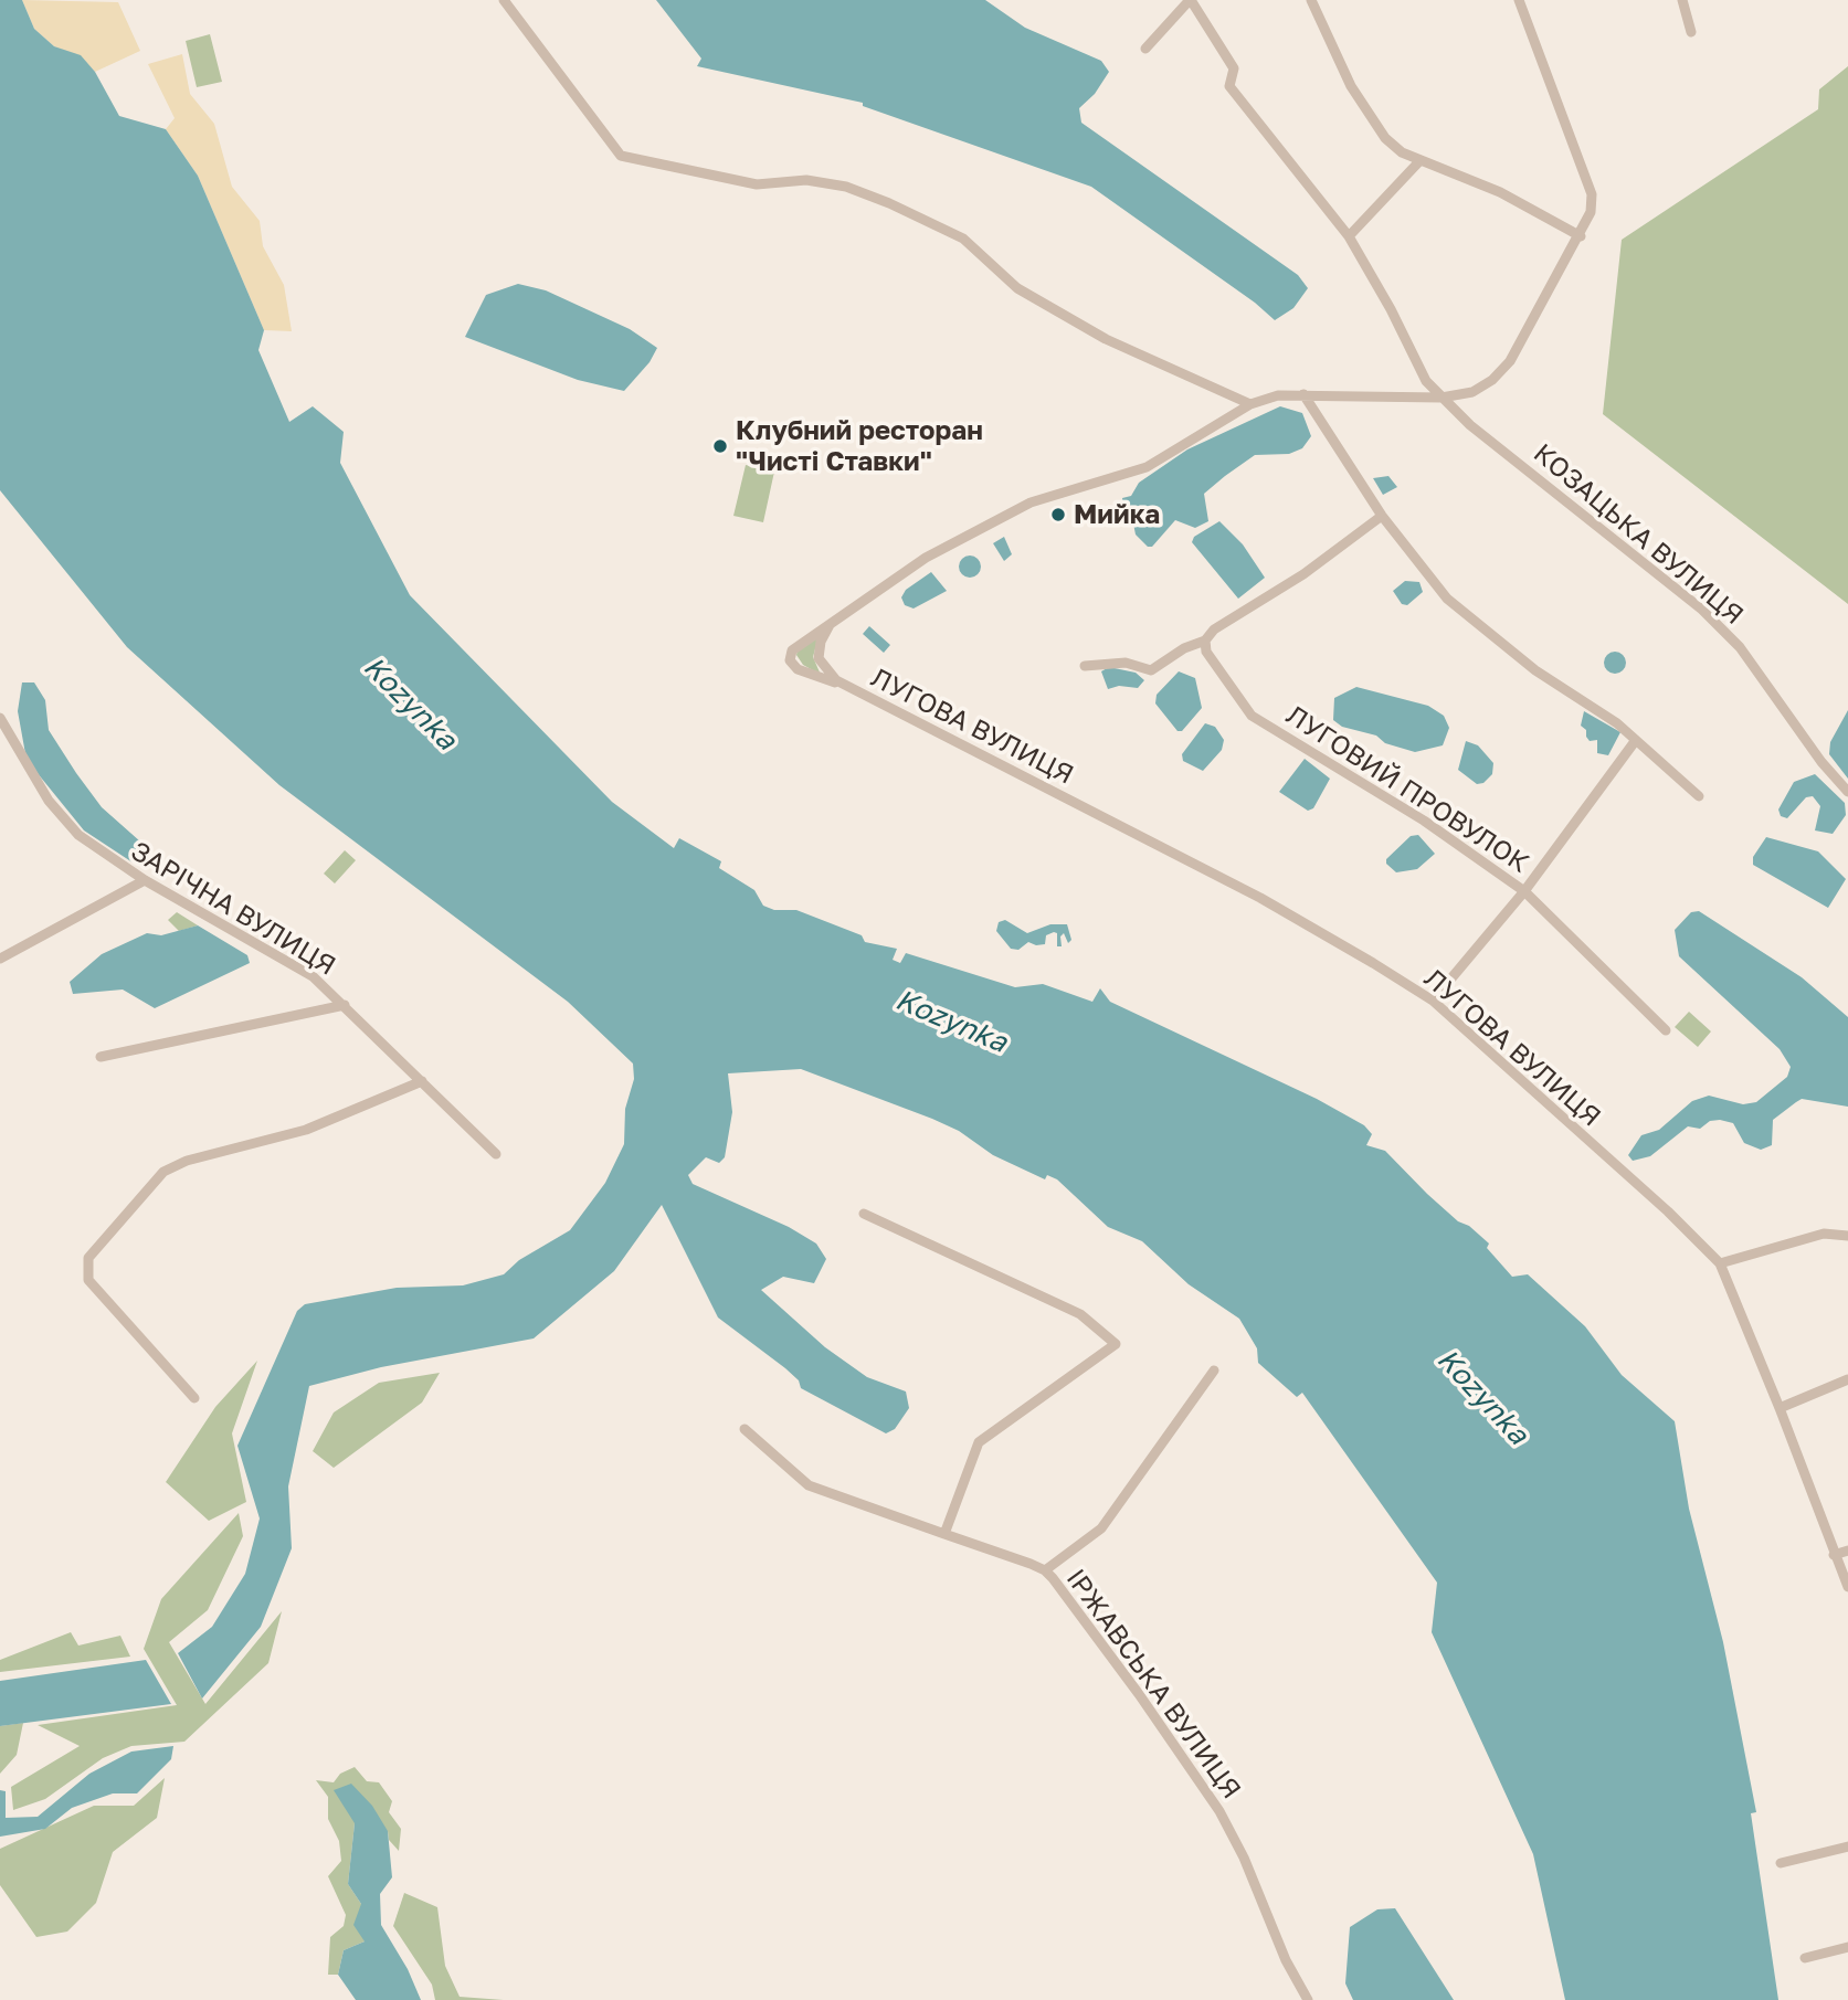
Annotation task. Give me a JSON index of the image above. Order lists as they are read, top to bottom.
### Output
{
  "streets": {
    "street": [
      "КОЗАЦЬКА ВУЛИЦЯ",
      "ЛУГОВА ВУЛИЦЯ",
      "ЛУГОВИЙ ПРОВУЛОК",
      "ЗАРІЧНА ВУЛИЦЯ",
      "ІРЖАВСЬКА ВУЛИЦЯ"
    ]
  },
  "water": ["Kozynka"],
  "places": ["Клубний ресторан \"Чисті Ставки\"", "Мийка"]
}
